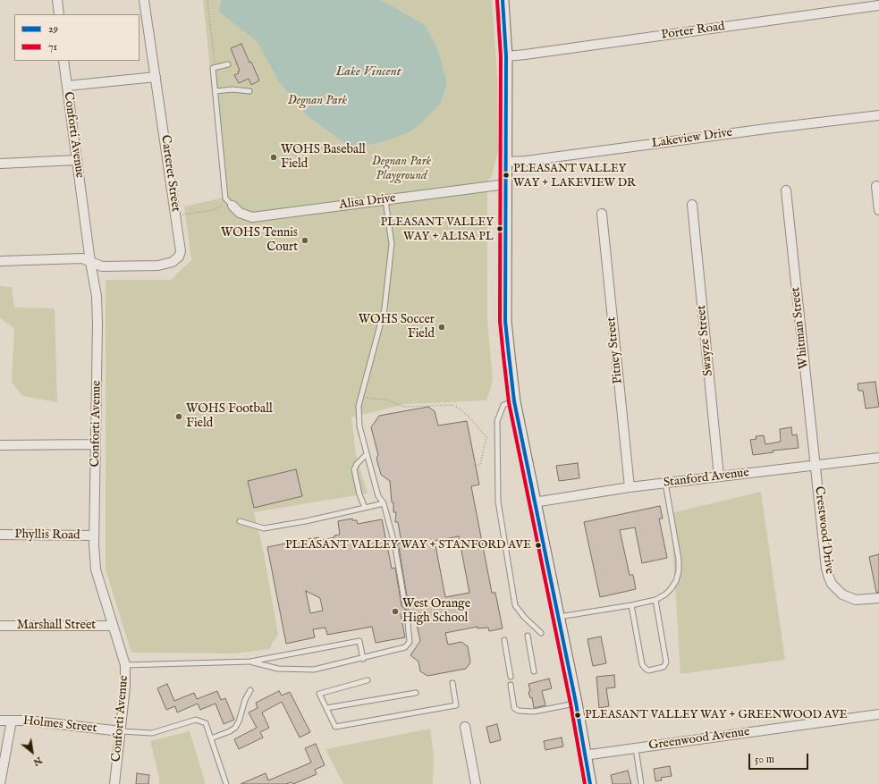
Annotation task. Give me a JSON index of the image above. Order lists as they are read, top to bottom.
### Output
{
  "streets": {
    "street": [
      "Porter Road",
      "Conforti Avenue",
      "Lakeview Drive",
      "Carteret Street",
      "Alisa Drive",
      "Whitman Street",
      "Swayze Street",
      "Pitney Street",
      "Stanford Avenue",
      "Crestwood Drive",
      "Phyllis Road",
      "Marshall Street",
      "Holmes Street",
      "Greenwood Avenue"
    ]
  },
  "crossings": [
    ["Conforti Avenue", "Carteret Street"],
    ["Conforti Avenue", "Phyllis Road"],
    ["Conforti Avenue", "Marshall Street"],
    ["Conforti Avenue", "Holmes Street"],
    ["Whitman Street", "Stanford Avenue"],
    ["Whitman Street", "Crestwood Drive"],
    ["Swayze Street", "Stanford Avenue"],
    ["Pitney Street", "Stanford Avenue"],
    ["Stanford Avenue", "Crestwood Drive"]
  ],
  "water": ["Lake Vincent"],
  "parks": ["Degnan Park", "Degnan Park Playground"],
  "places": [
    "WOHS Baseball Field",
    "PLEASANT VALLEY WAY + LAKEVIEW DR",
    "PLEASANT VALLEY WAY + ALISA PL",
    "WOHS Tennis Court",
    "WOHS Soccer Field",
    "WOHS Football Field",
    "PLEASANT VALLEY WAY + STANFORD AVE",
    "West Orange High School",
    "PLEASANT VALLEY WAY + GREENWOOD AVE"
  ],
  "lines": ["transit line 29", "transit line 71"],
  "legend": ["29", "71"],
  "scale_bar": "50 m",
  "north": "bottom right"
}
